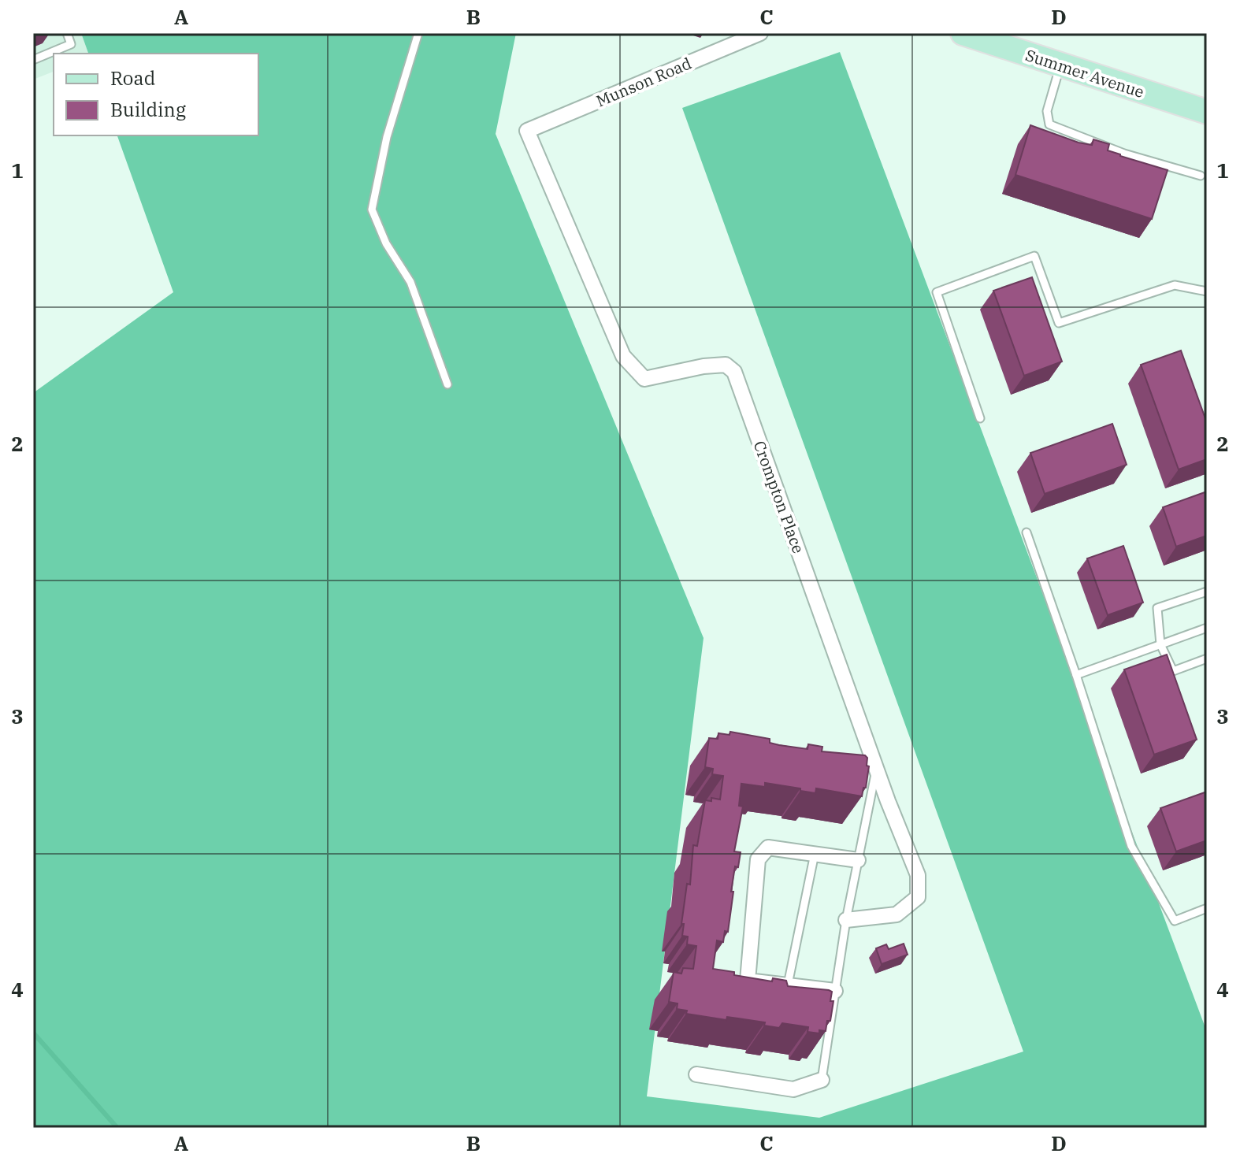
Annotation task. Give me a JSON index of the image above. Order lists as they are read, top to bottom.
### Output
{
  "streets": {
    "main road": ["Summer Avenue"],
    "street": ["Munson Road", "Crompton Place"]
  },
  "crossings": [
    ["Munson Road", "Crompton Place"]
  ],
  "legend": ["Road", "Building"],
  "grid": {
    "columns": [
      "A",
      "B",
      "C",
      "D"
    ],
    "rows": [
      "1",
      "2",
      "3",
      "4"
    ]
  }
}
